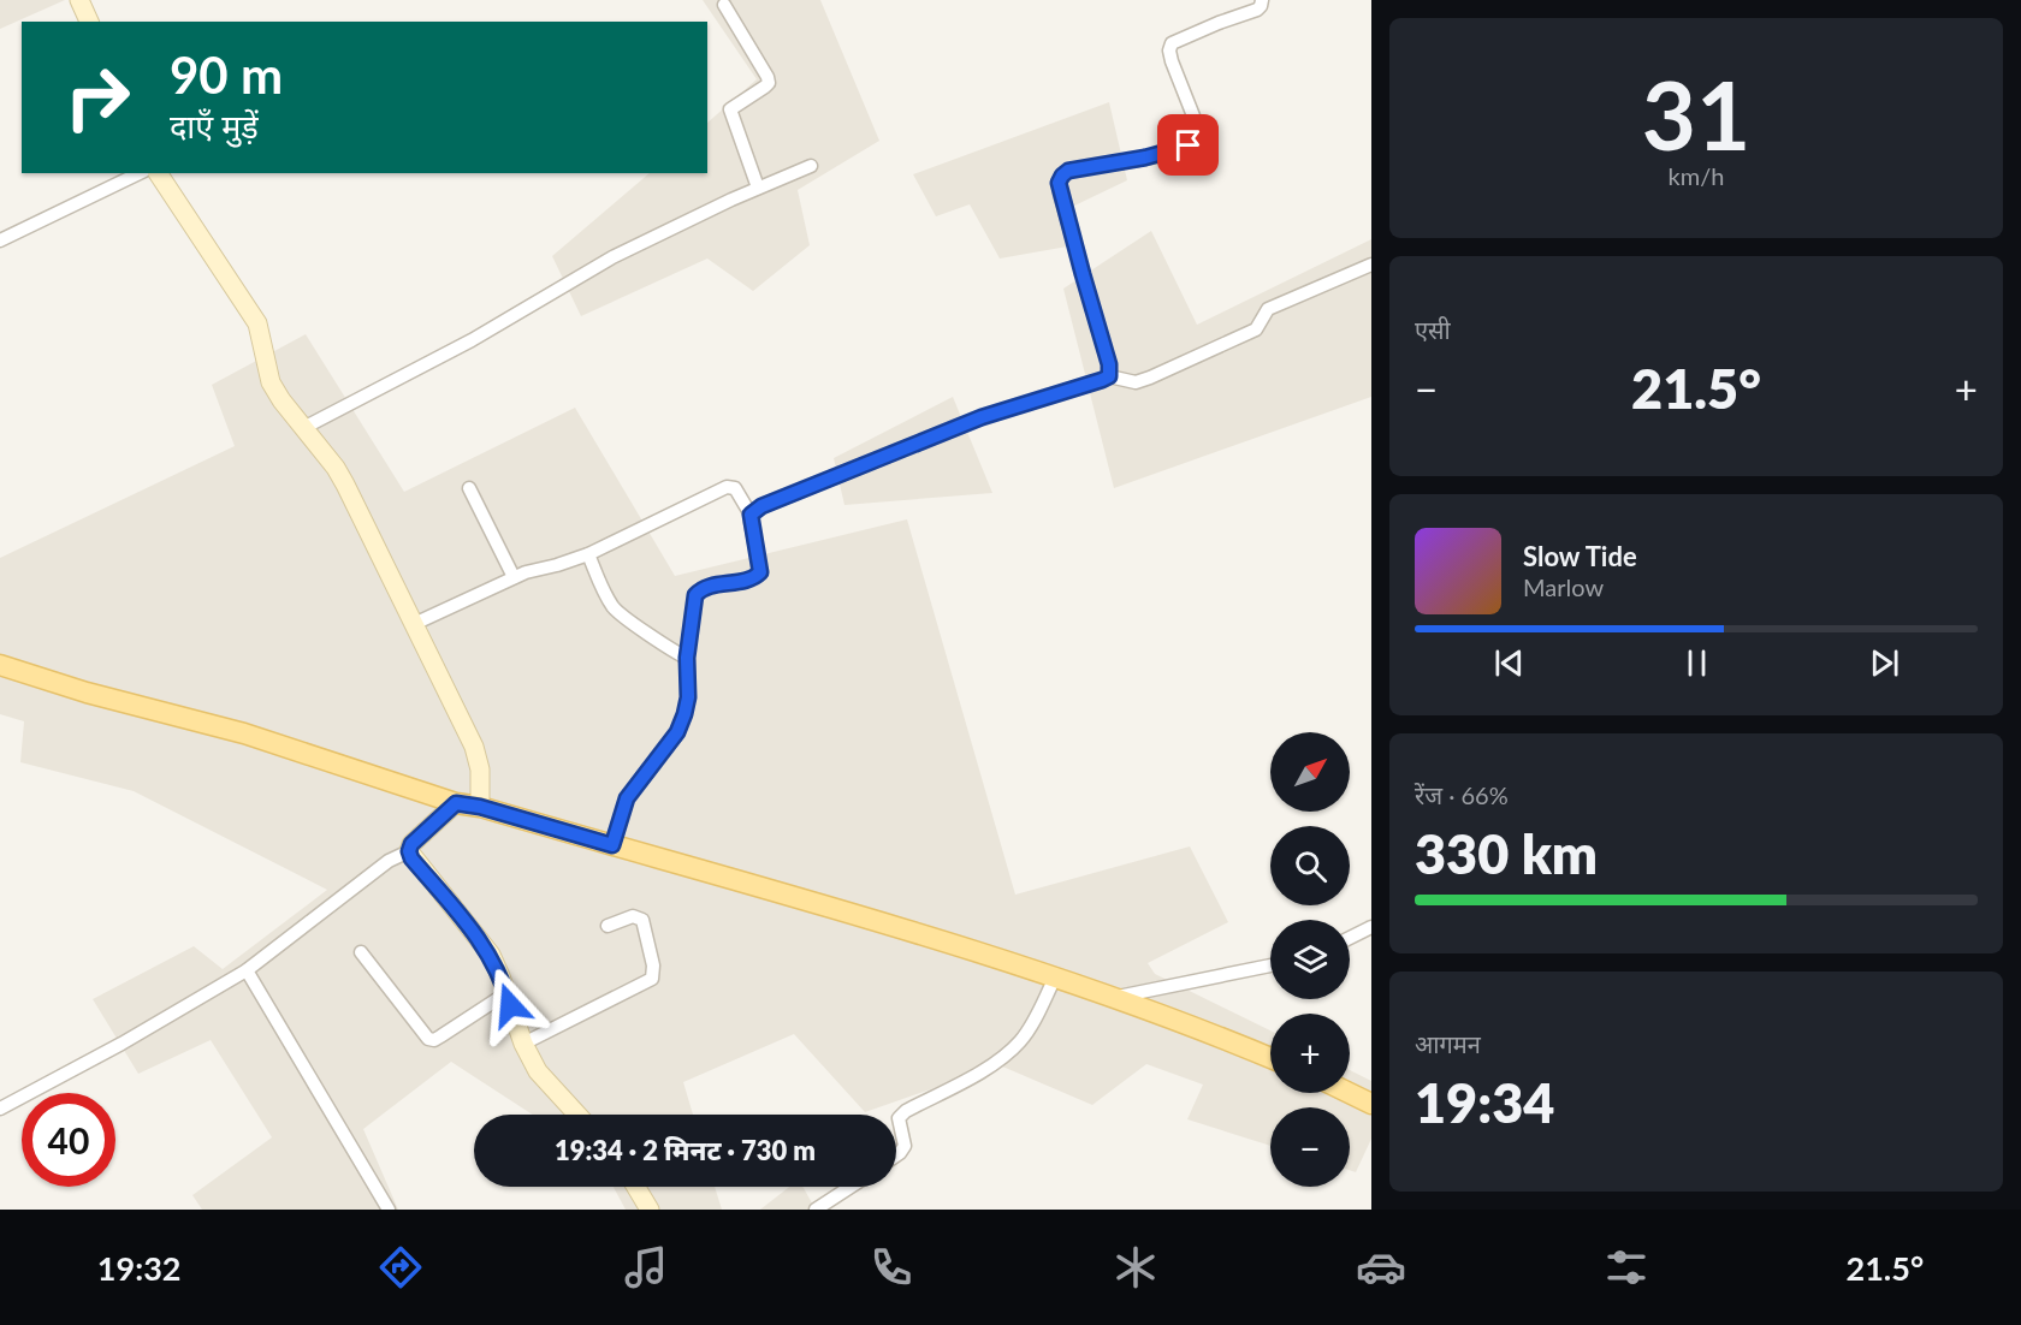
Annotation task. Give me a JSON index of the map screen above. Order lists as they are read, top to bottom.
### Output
{
  "north": "top right",
  "page": {
    "tile": [
      ["31", "km/h"],
      "एसी",
      ["रेंज · 66%", "330 km"],
      ["आगमन", "19:34"]
    ],
    "turn": ["90 m", "दाएँ मुड़ें"],
    "heat": ["−", "21.5°", "+"],
    "song": ["Slow Tide", "Marlow"],
    "map_buttons": ["+", "−"],
    "limit": "40",
    "trip": "19:34 · 2 मिनट · 730 m",
    "tabs": ["19:32", "21.5°"]
  }
}
